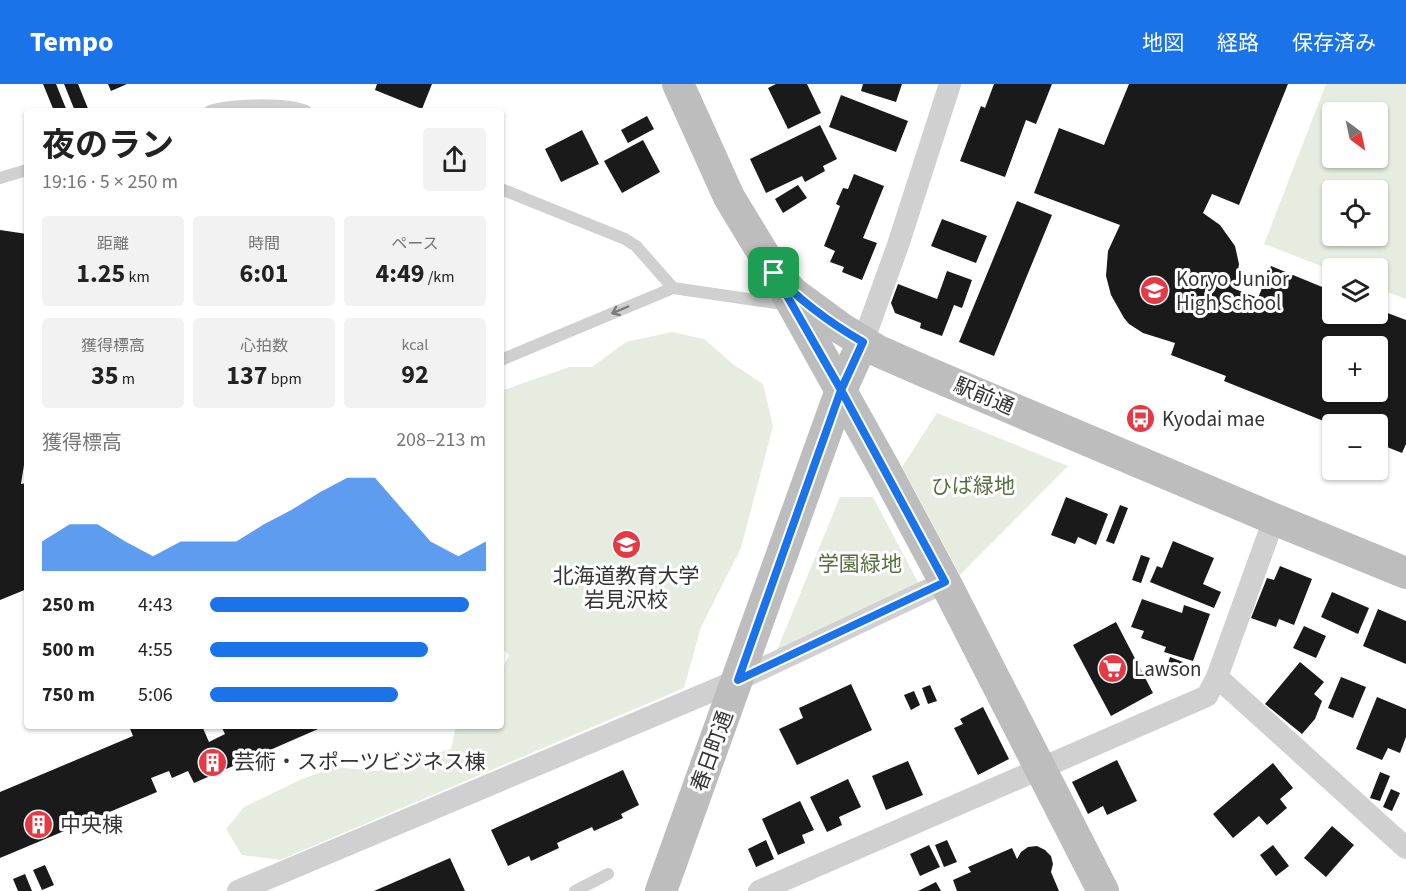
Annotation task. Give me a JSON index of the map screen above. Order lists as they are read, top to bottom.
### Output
{
  "streets": {
    "street": ["駅前通", "春日町通"]
  },
  "crossings": [
    ["駅前通", "春日町通"]
  ],
  "parks": ["ひば緑地", "学園緑地"],
  "places": {
    "school or university": ["Koryo Junior High School", "北海道教育大学 岩見沢校"],
    "bus stop": ["Kyodai mae"],
    "supermarket": ["Lawson"],
    "building": ["芸術・スポーツビジネス棟", "中央棟"]
  },
  "north": "bottom right",
  "page": {
    "header": "Tempo",
    "nav": ["地図", "経路", "保存済み"],
    "map_buttons": ["+", "−"],
    "heading": ["夜のラン", "19:16 · 5 × 250 m"],
    "stats": [
      ["距離", "1.25 km"],
      ["時間", "6:01"],
      ["ペース", "4:49 /km"],
      ["獲得標高", "35 m"],
      ["心拍数", "137 bpm"],
      ["kcal", "92"]
    ],
    "chart": ["獲得標高", "208–213 m"],
    "list": [
      {
        "name": "250 m",
        "note": "4:43"
      },
      {
        "name": "500 m",
        "note": "4:55"
      },
      {
        "name": "750 m",
        "note": "5:06"
      }
    ]
  }
}
